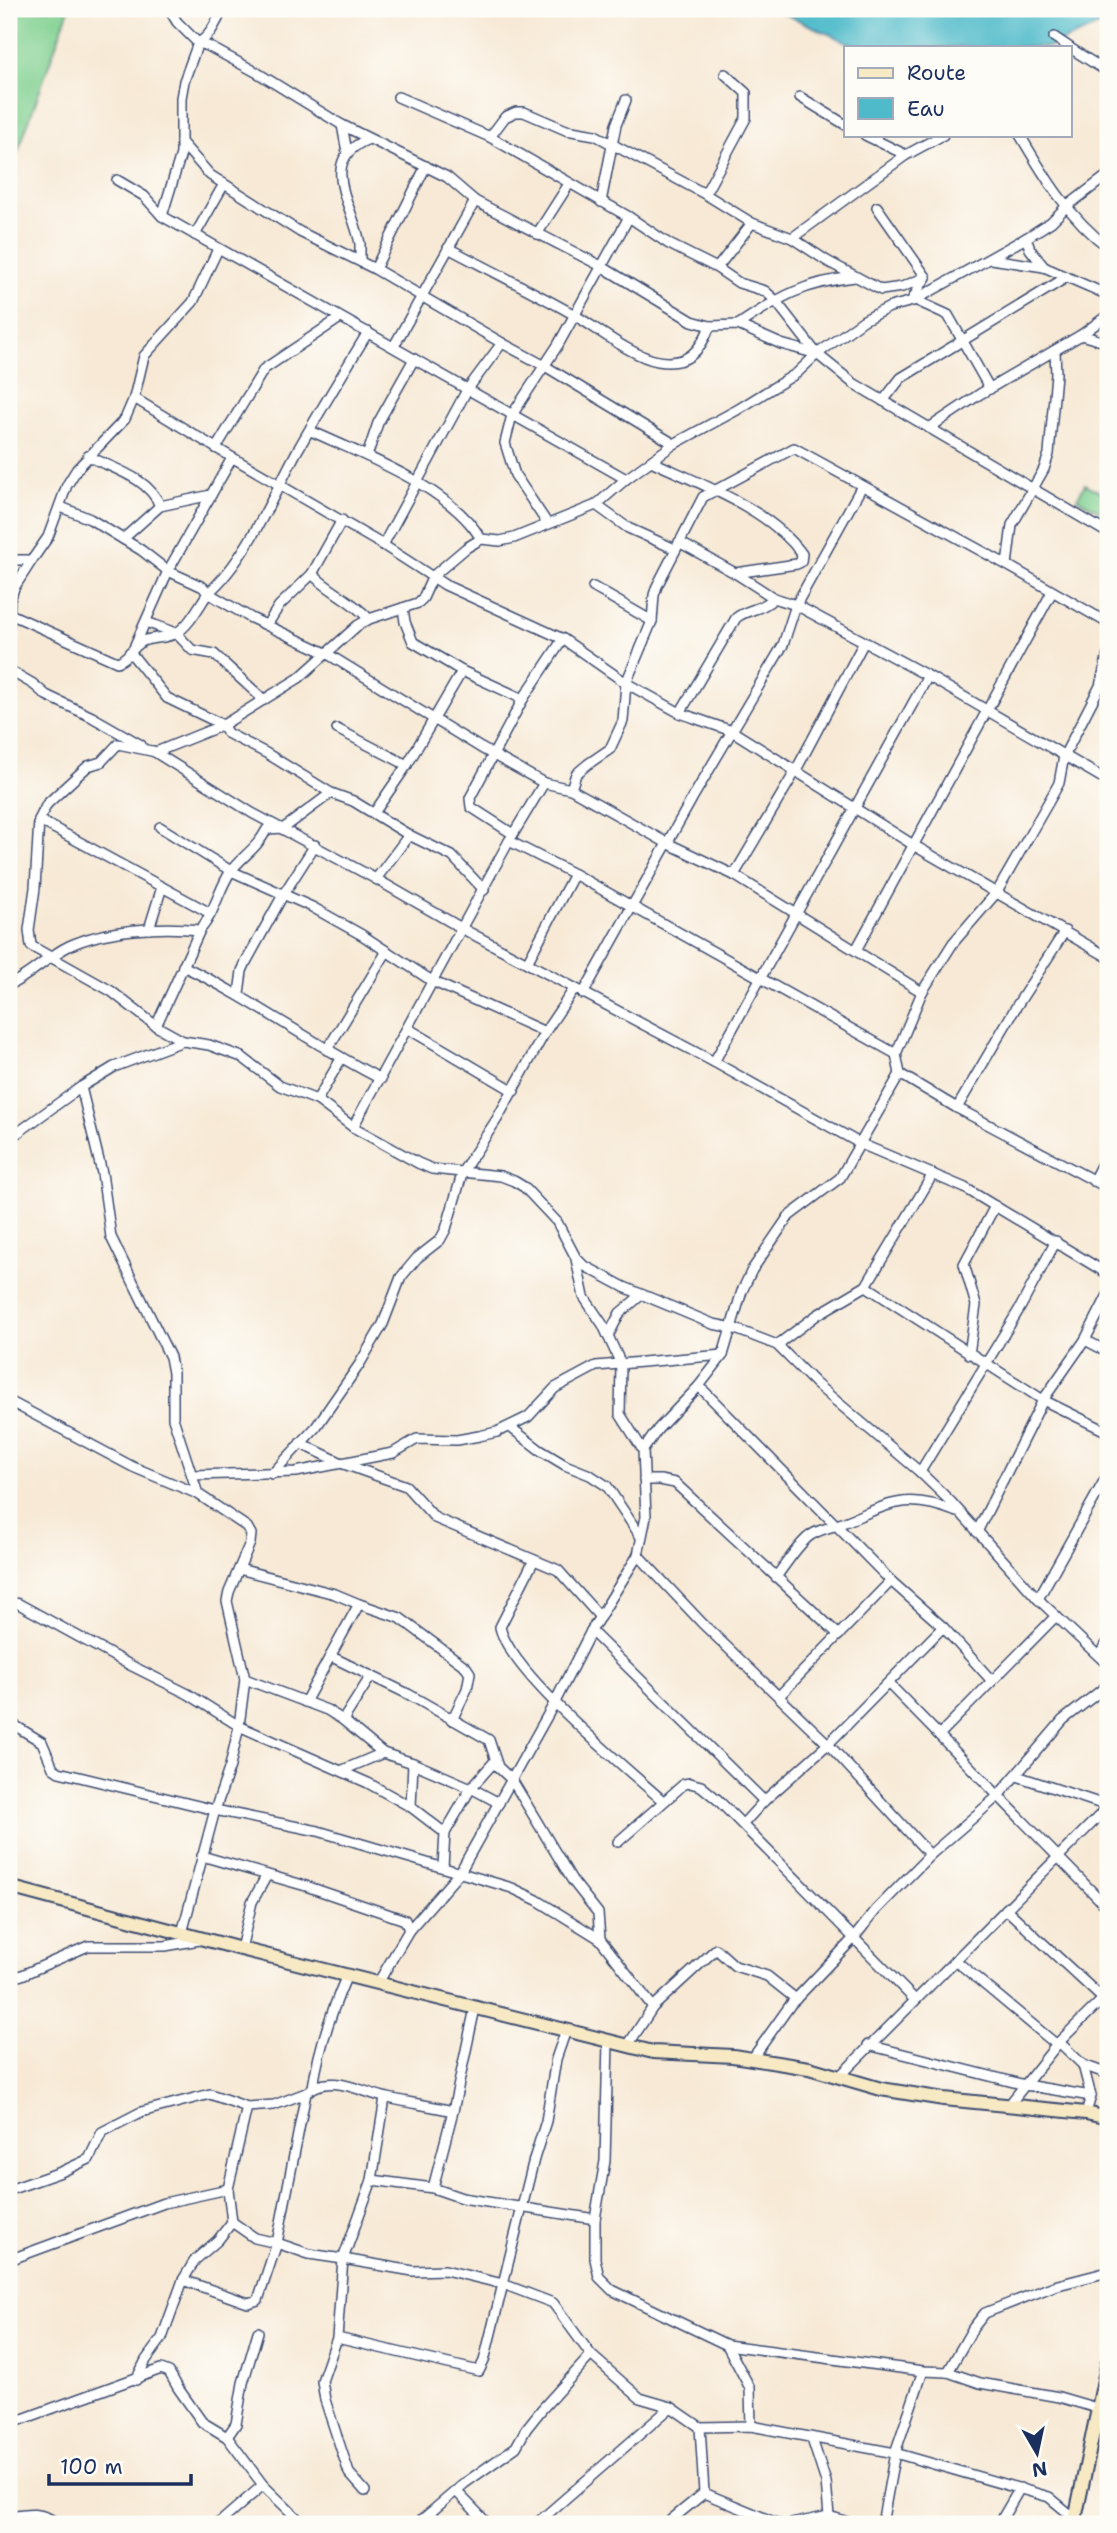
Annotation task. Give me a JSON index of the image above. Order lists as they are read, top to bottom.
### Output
{
  "legend": ["Route", "Eau"],
  "scale_bar": "100 m",
  "north": "bottom"
}
